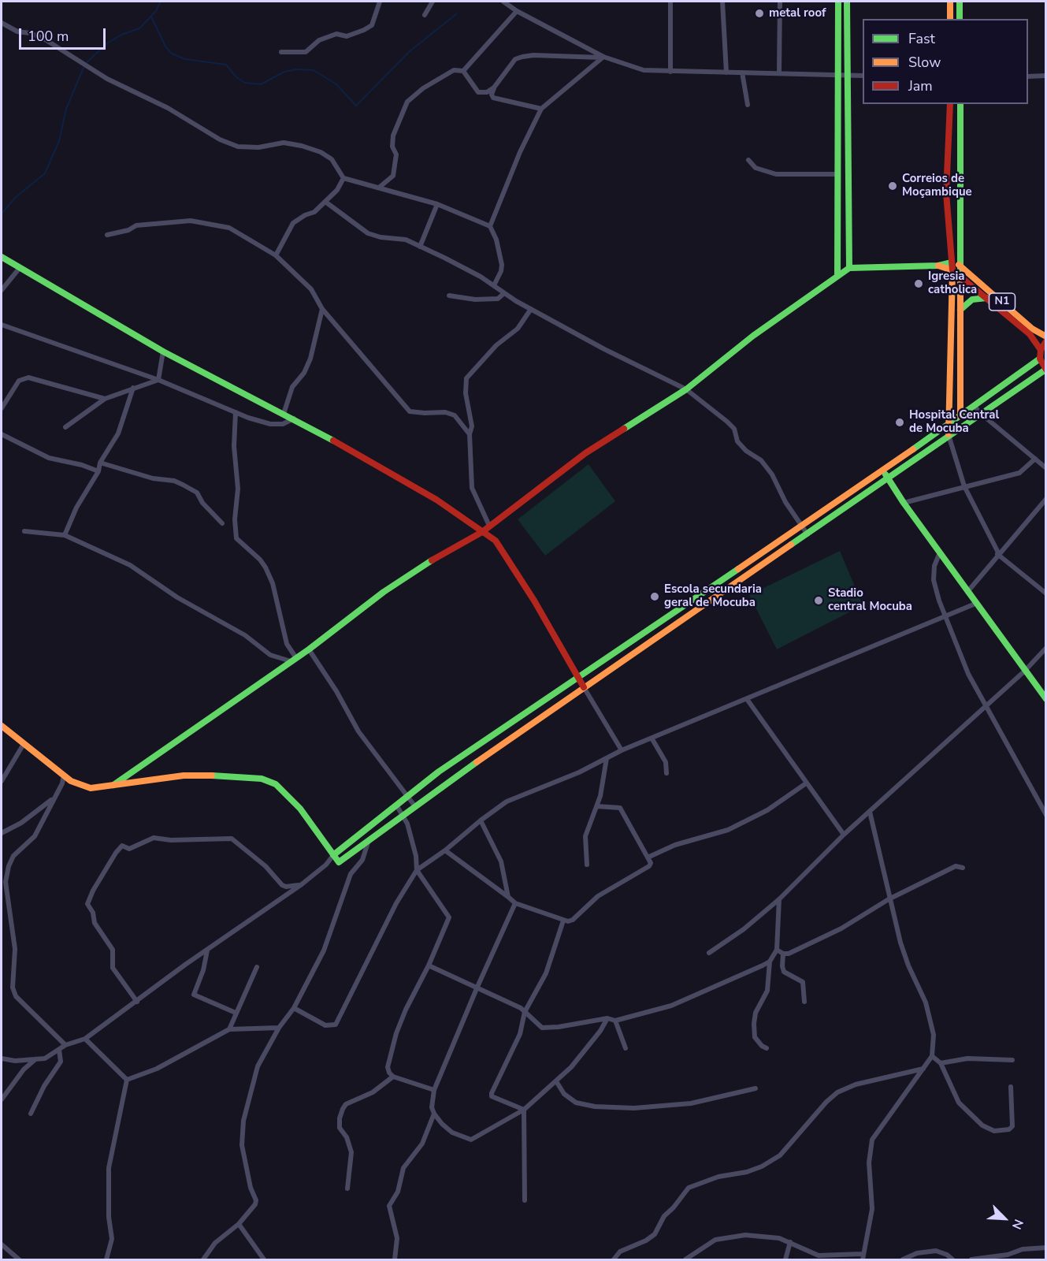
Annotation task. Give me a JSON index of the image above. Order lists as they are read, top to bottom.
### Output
{
  "streets": {
    "main road": ["N1"]
  },
  "places": [
    "metal roof",
    "Correios de Moçambique",
    "Igresia catholica",
    "Hospital Central de Mocuba",
    "Escola secundaria geral de Mocuba",
    "Stadio central Mocuba"
  ],
  "legend": ["Fast", "Slow", "Jam"],
  "scale_bar": "100 m",
  "north": "bottom right"
}
